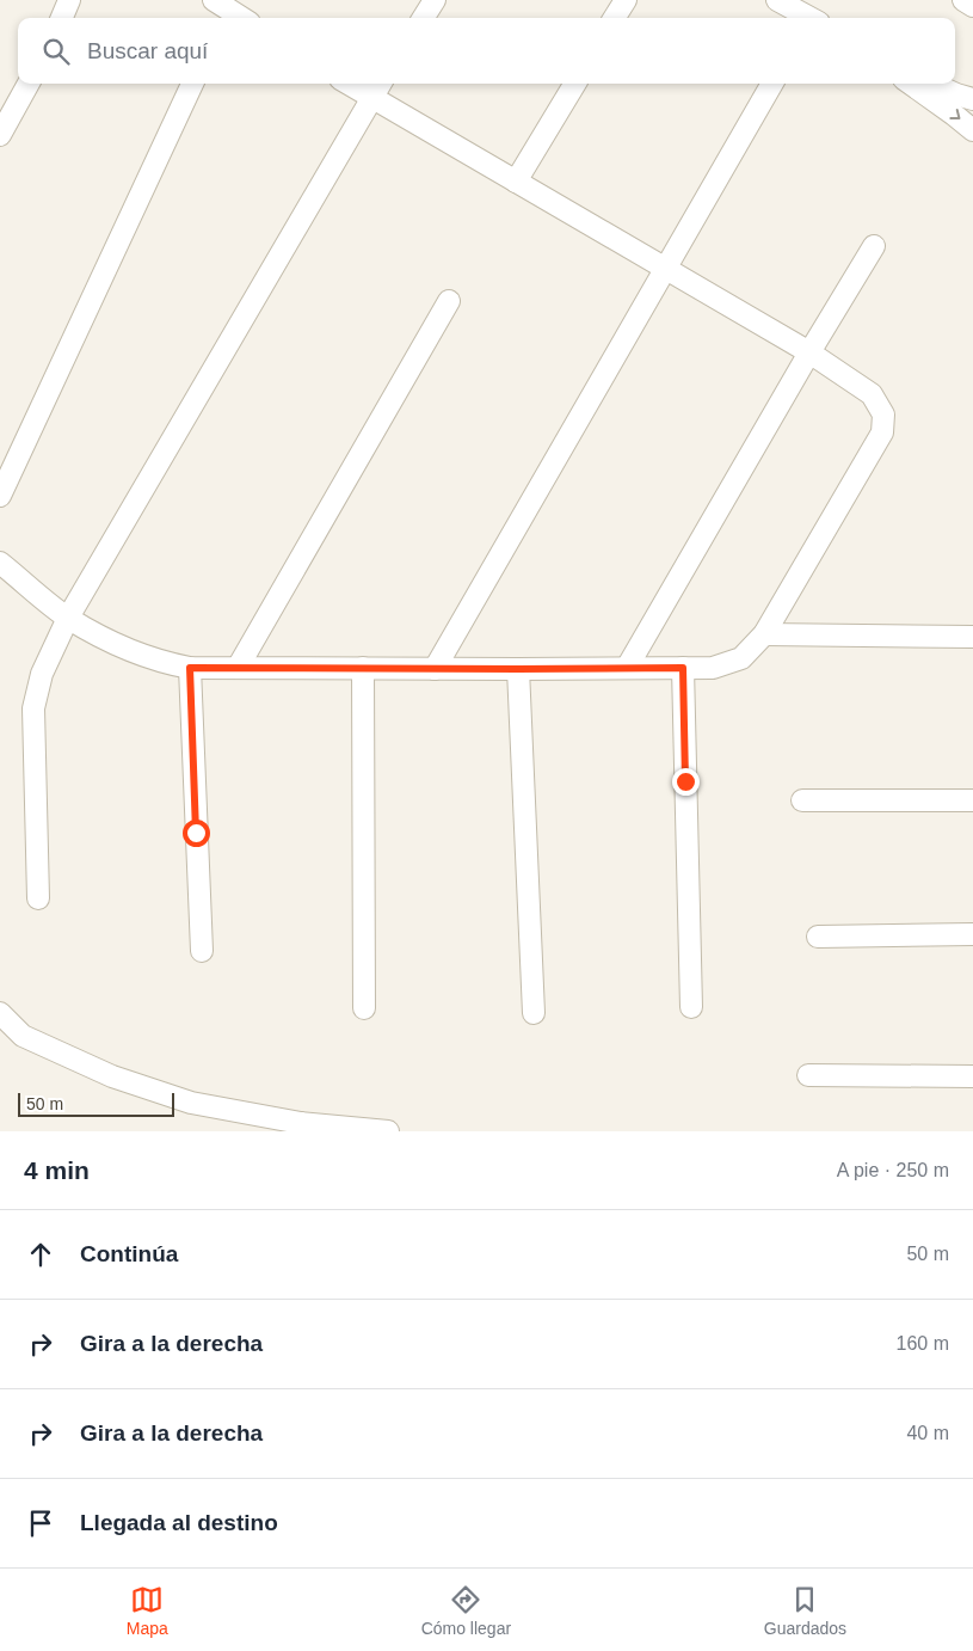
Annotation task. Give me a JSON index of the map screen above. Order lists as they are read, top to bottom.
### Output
{
  "scale_bar": "50 m",
  "page": {
    "search": "Buscar aquí",
    "scale": "50 m",
    "heading": ["4 min", "A pie · 250 m"],
    "list": [
      ["Continúa", "50 m"],
      ["Gira a la derecha", "160 m"],
      ["Gira a la derecha", "40 m"],
      "Llegada al destino"
    ],
    "nav": ["Mapa", "Cómo llegar", "Guardados"]
  }
}
